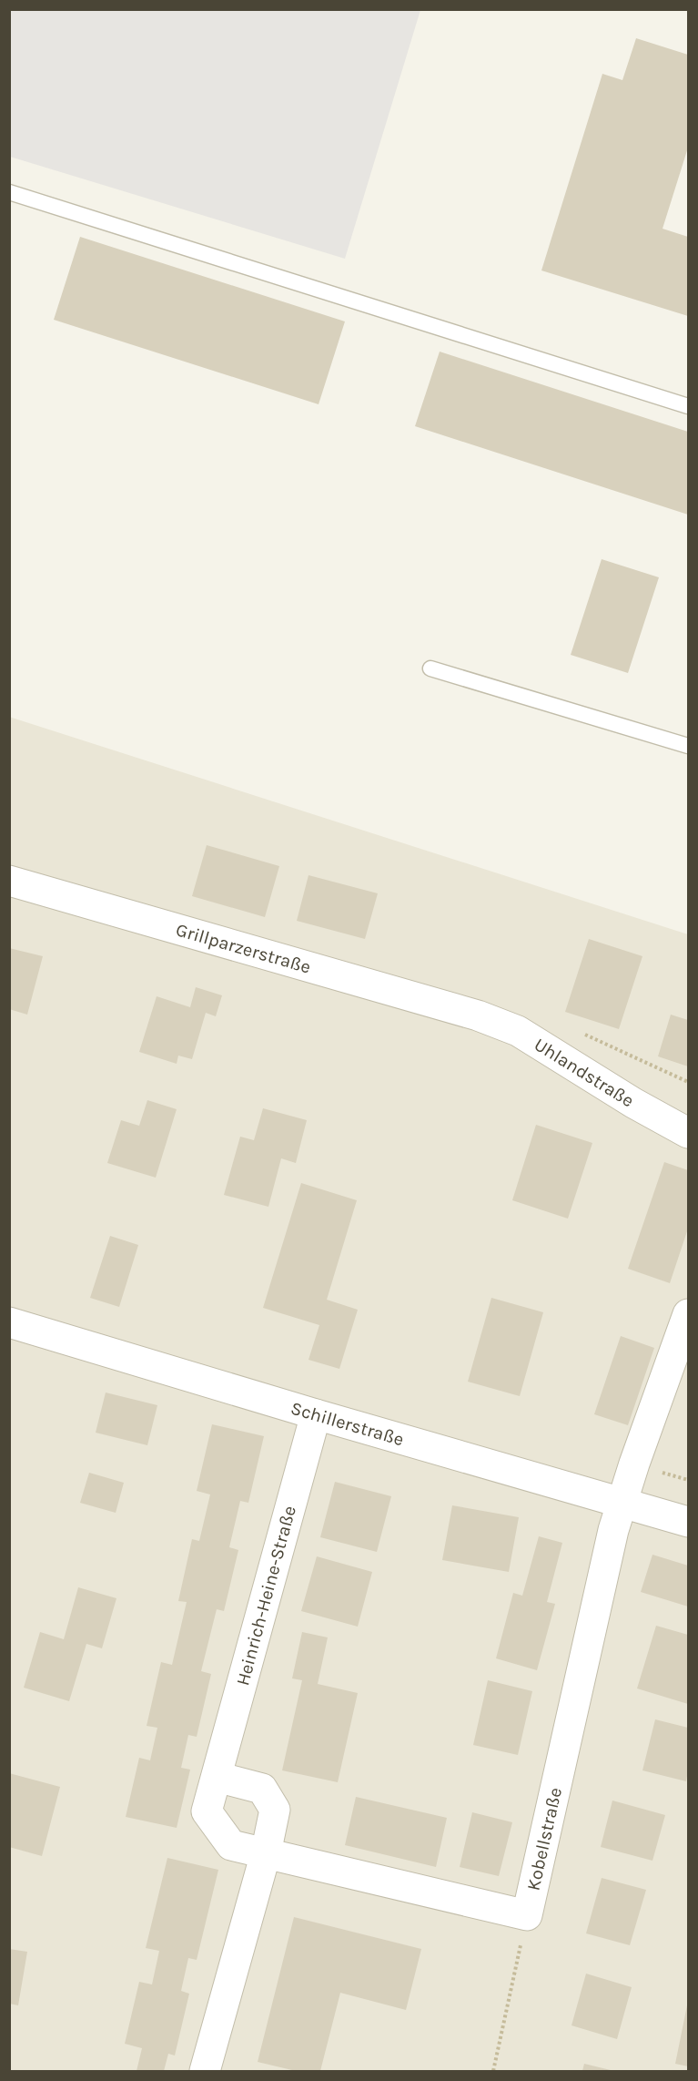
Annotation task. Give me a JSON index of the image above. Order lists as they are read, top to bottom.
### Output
{
  "streets": {
    "street": [
      "Grillparzerstraße",
      "Uhlandstraße",
      "Schillerstraße",
      "Heinrich-Heine-Straße",
      "Kobellstraße"
    ]
  },
  "crossings": [
    ["Grillparzerstraße", "Uhlandstraße"],
    ["Schillerstraße", "Heinrich-Heine-Straße"],
    ["Schillerstraße", "Kobellstraße"],
    ["Heinrich-Heine-Straße", "Kobellstraße"]
  ]
}
